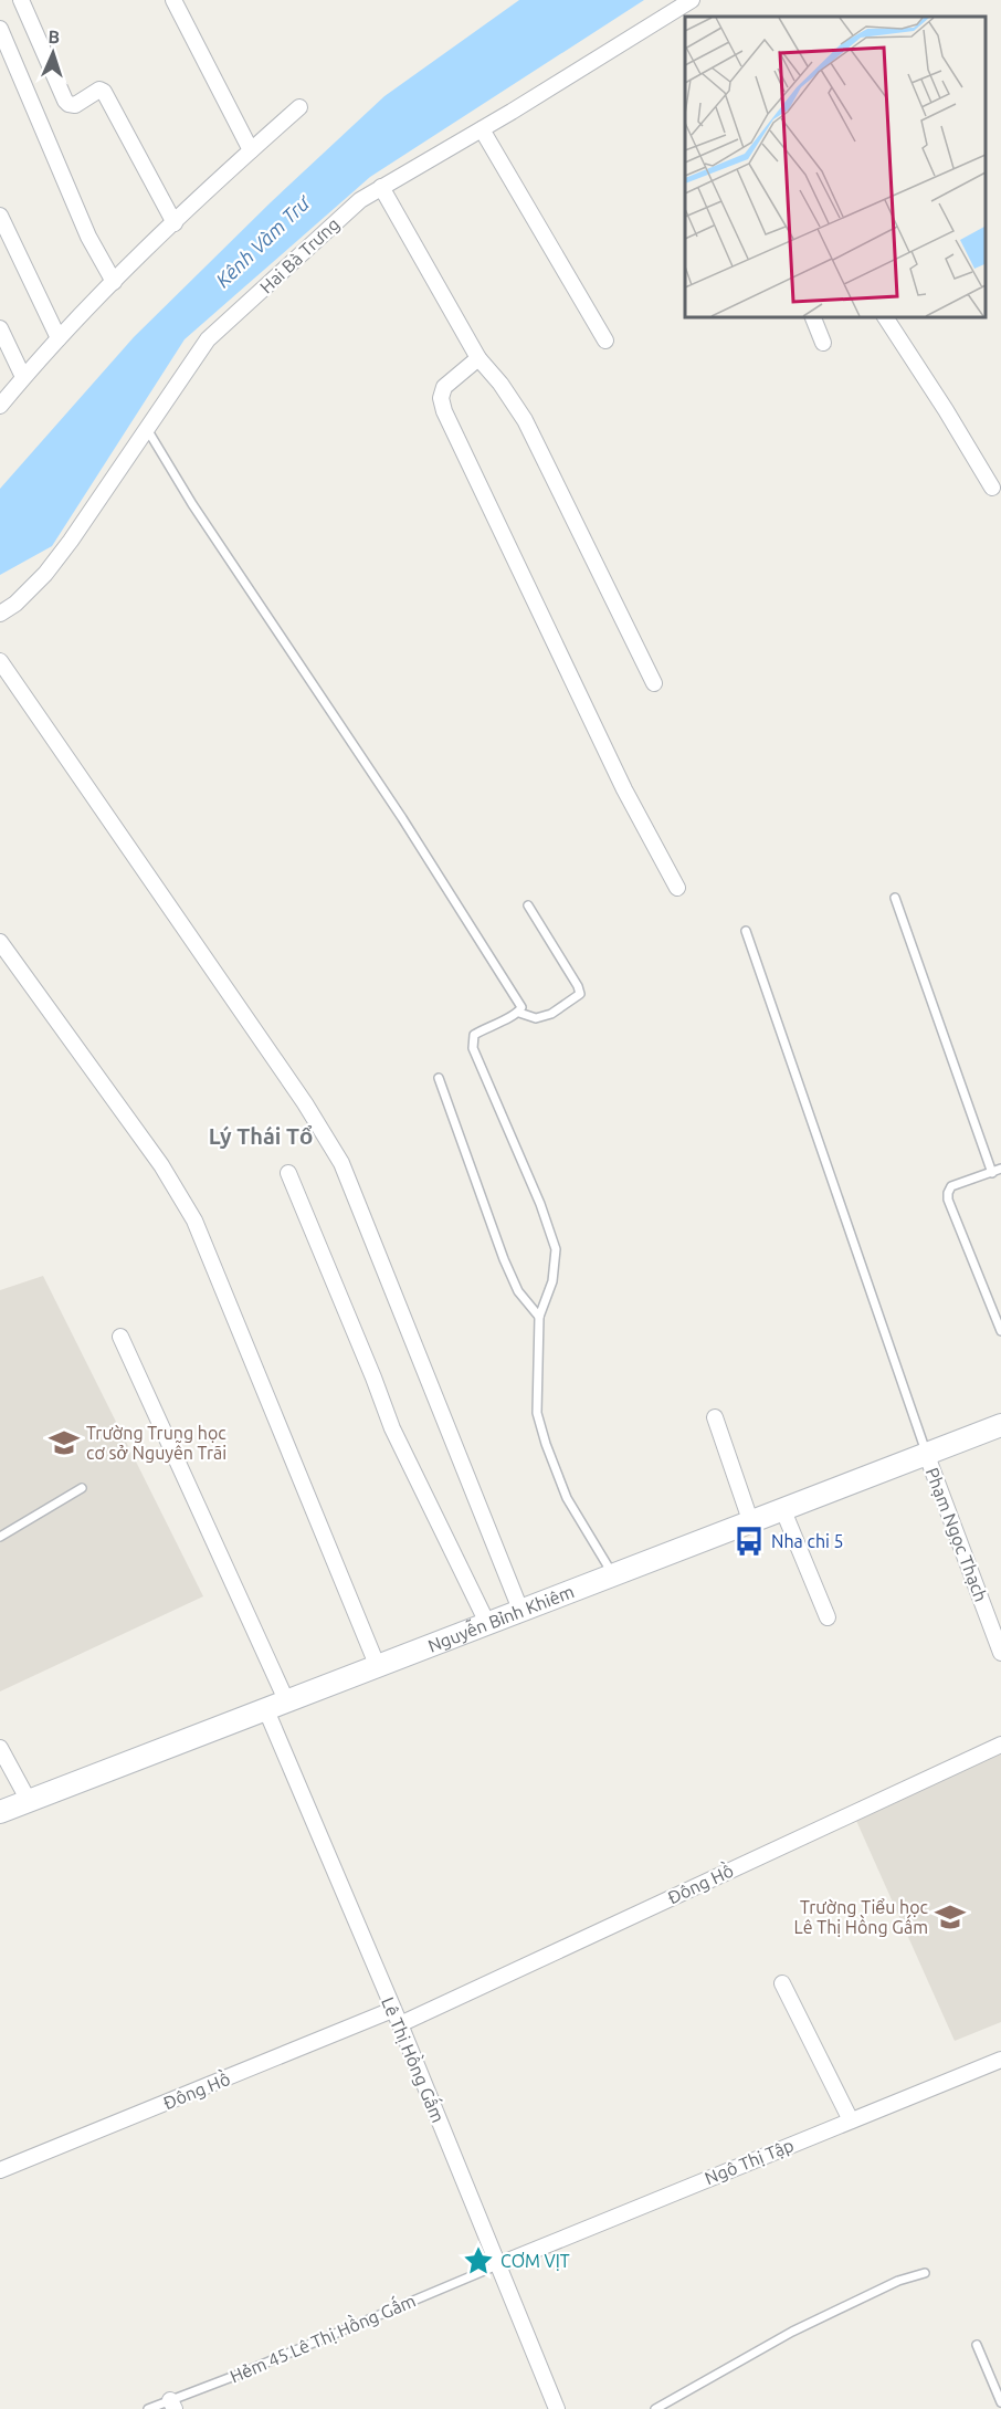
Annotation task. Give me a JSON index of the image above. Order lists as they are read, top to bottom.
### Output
{
  "streets": {
    "main road": ["Nguyễn Bỉnh Khiêm"],
    "street": [
      "Hai Bà Trưng",
      "Phạm Ngọc Thạch",
      "Đông Hồ",
      "Lê Thị Hồng Gấm",
      "Ngô Thị Tập"
    ],
    "lane": ["Hẻm 45 Lê Thị Hồng Gấm"]
  },
  "crossings": [
    ["Phạm Ngọc Thạch", "Nguyễn Bỉnh Khiêm"],
    ["Nguyễn Bỉnh Khiêm", "Lê Thị Hồng Gấm"],
    ["Đông Hồ", "Lê Thị Hồng Gấm"],
    ["Lê Thị Hồng Gấm", "Ngô Thị Tập"],
    ["Lê Thị Hồng Gấm", "Hẻm 45 Lê Thị Hồng Gấm"],
    ["Ngô Thị Tập", "Hẻm 45 Lê Thị Hồng Gấm"]
  ],
  "districts": ["Lý Thái Tổ"],
  "water": ["Kênh Vàm Trư"],
  "places": {
    "school or university": ["Trường Trung học cơ sở Nguyễn Trãi", "Trường Tiểu học Lê Thị Hồng Gấm"],
    "bus stop": ["Nha chi 5"],
    "place": ["CƠM VỊT"]
  },
  "north": "top"
}
